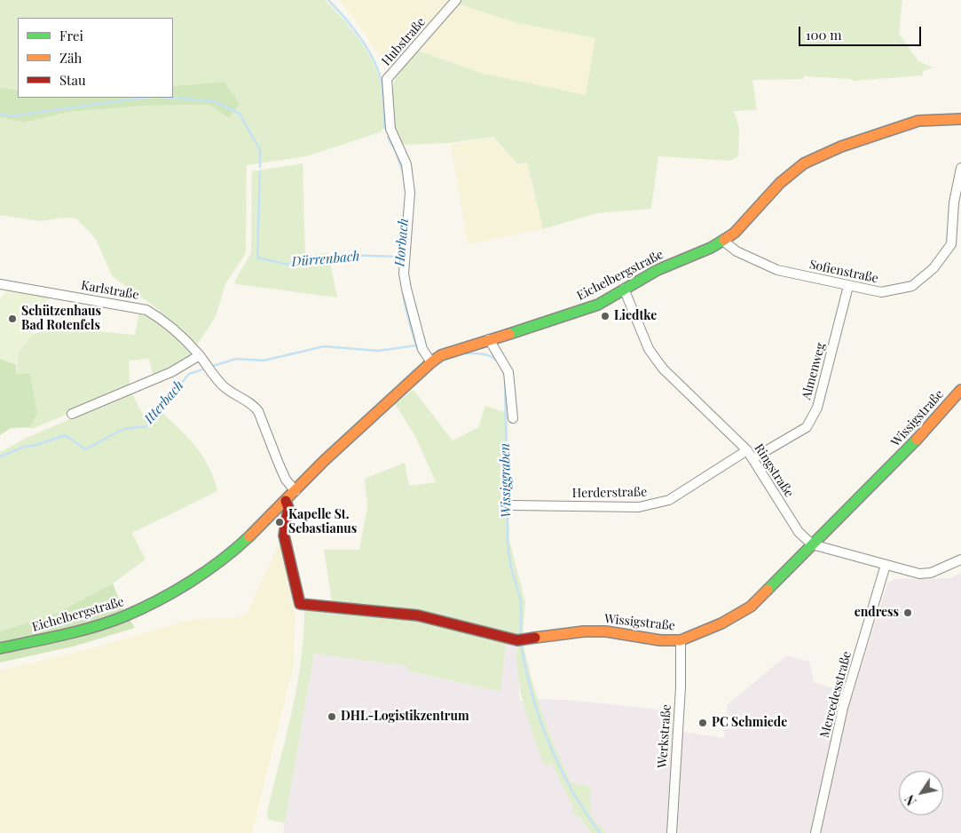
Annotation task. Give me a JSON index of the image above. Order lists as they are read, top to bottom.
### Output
{
  "streets": {
    "street": [
      "Hubstraße",
      "Sofienstraße",
      "Eichelbergstraße",
      "Karlstraße",
      "Almenweg",
      "Wissigstraße",
      "Ringstraße",
      "Herderstraße",
      "Mercedesstraße",
      "Werkstraße"
    ]
  },
  "crossings": [
    ["Hubstraße", "Eichelbergstraße"],
    ["Sofienstraße", "Eichelbergstraße"],
    ["Sofienstraße", "Almenweg"],
    ["Eichelbergstraße", "Karlstraße"],
    ["Eichelbergstraße", "Wissigstraße"],
    ["Eichelbergstraße", "Ringstraße"],
    ["Almenweg", "Ringstraße"],
    ["Wissigstraße", "Ringstraße"],
    ["Wissigstraße", "Werkstraße"],
    ["Ringstraße", "Herderstraße"]
  ],
  "water": [
    "Horbach",
    "Dürrenbach",
    "Itterbach",
    "Wissiggraben"
  ],
  "places": [
    "Liedtke",
    "Schützenhaus Bad Rotenfels",
    "Kapelle St. Sebastianus",
    "endress",
    "DHL-Logistikzentrum",
    "PC Schmiede"
  ],
  "legend": ["Frei", "Zäh", "Stau"],
  "scale_bar": "100 m",
  "north": "bottom left"
}
